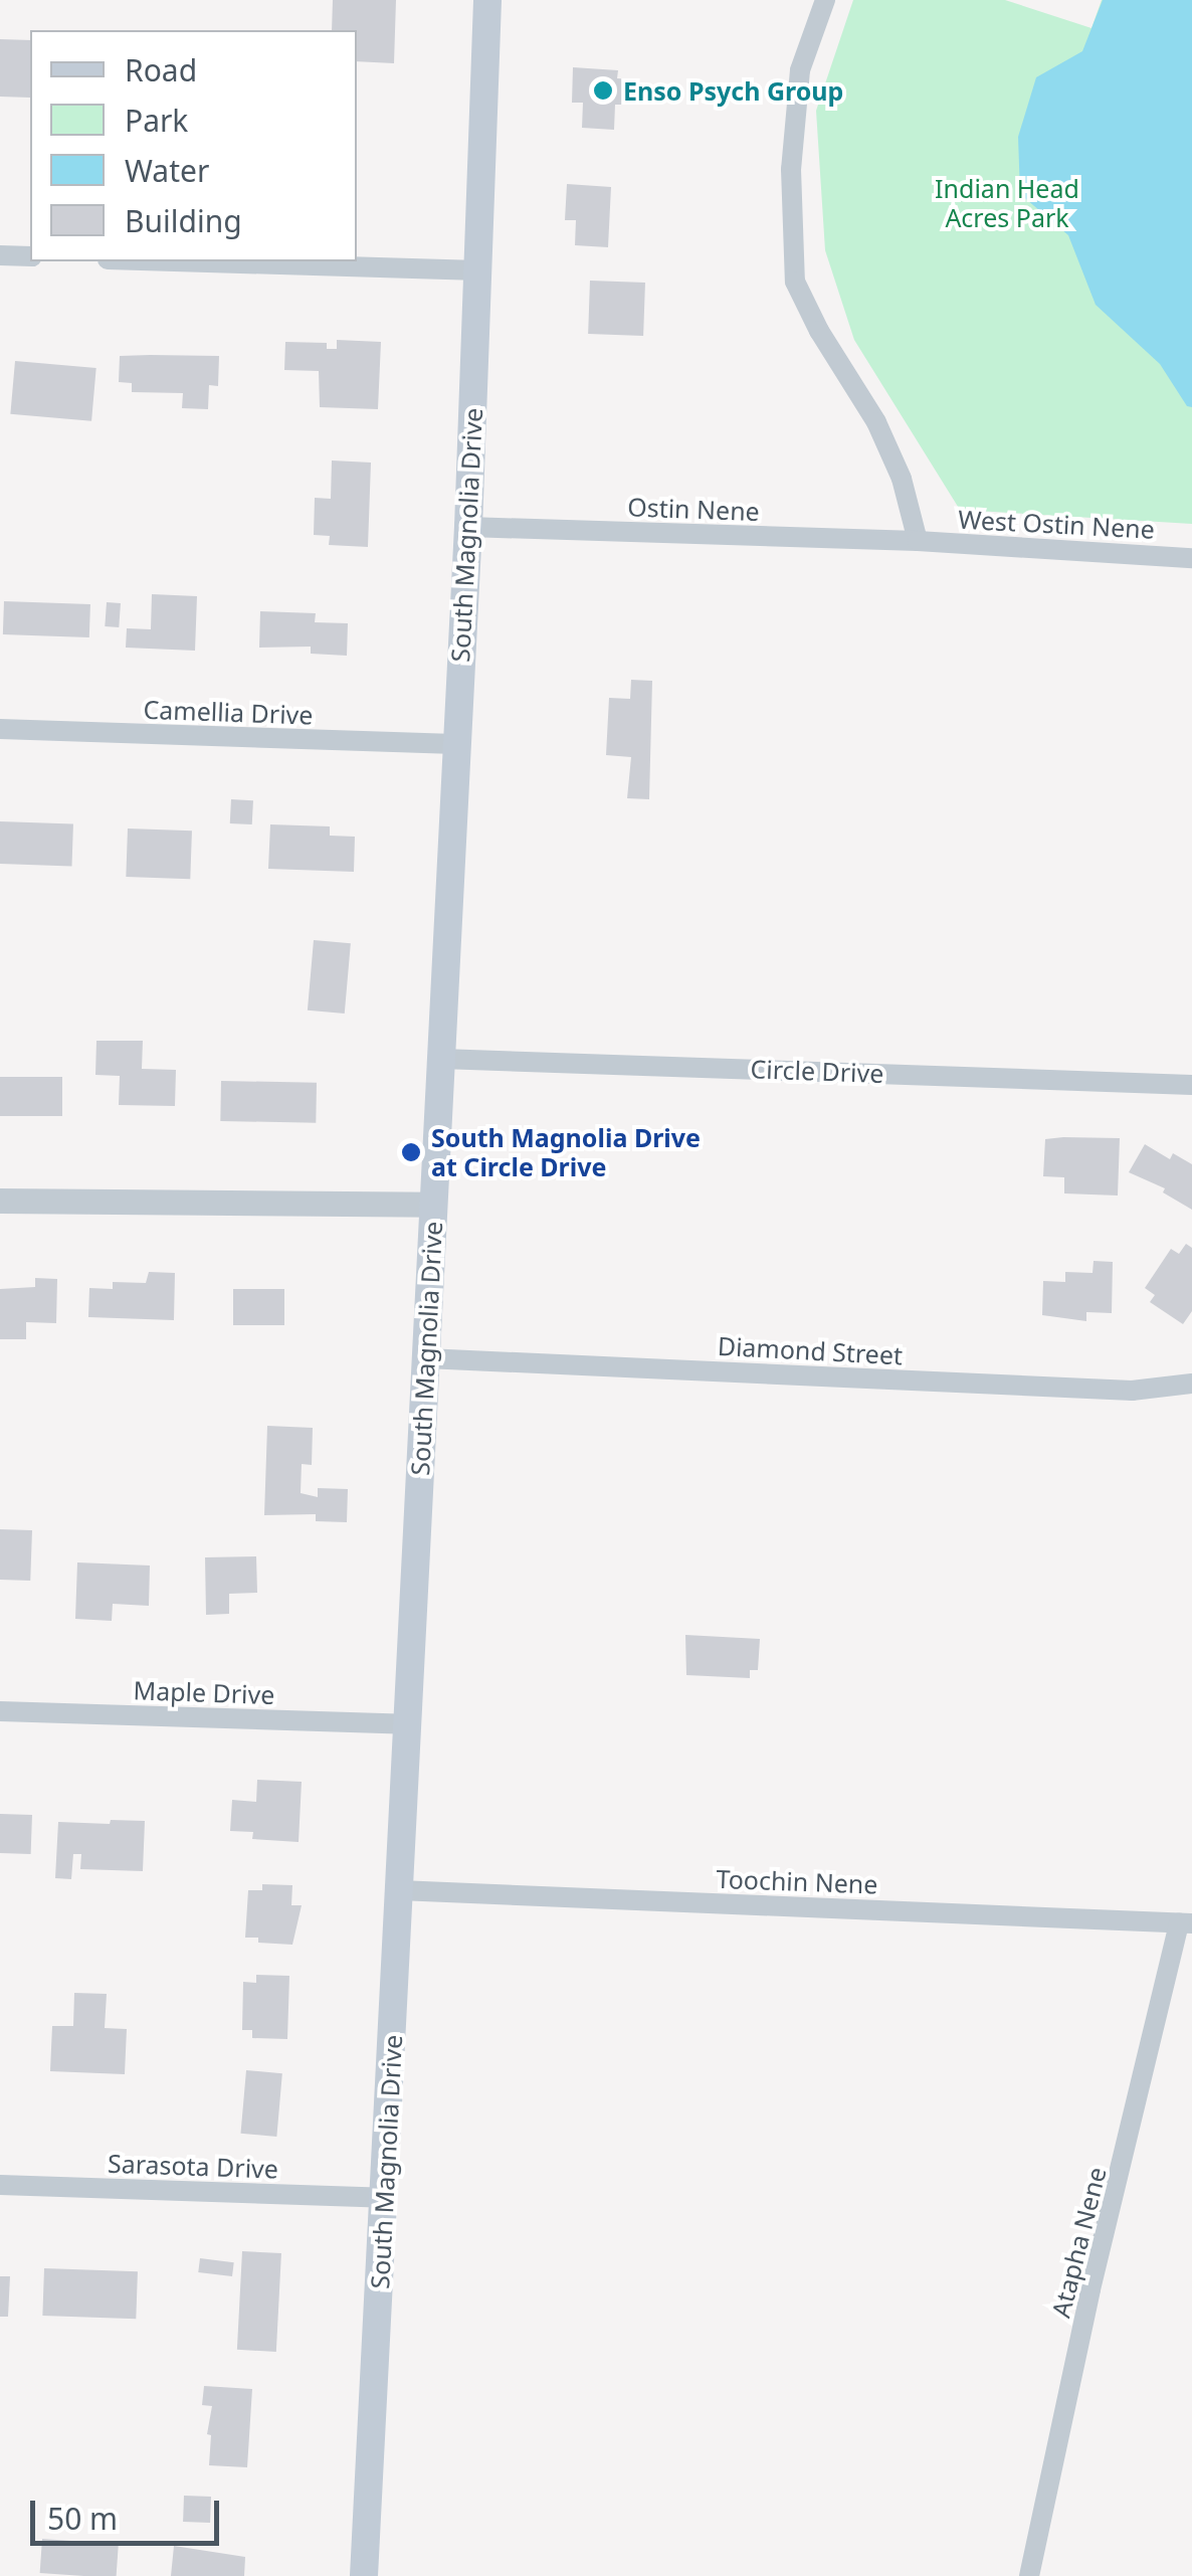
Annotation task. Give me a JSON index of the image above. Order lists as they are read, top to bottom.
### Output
{
  "streets": {
    "main road": ["South Magnolia Drive"],
    "street": [
      "Ostin Nene",
      "West Ostin Nene",
      "Camellia Drive",
      "Circle Drive",
      "Diamond Street",
      "Maple Drive",
      "Toochin Nene",
      "Sarasota Drive",
      "Atapha Nene"
    ]
  },
  "crossings": [
    ["Ostin Nene", "West Ostin Nene"],
    ["Ostin Nene", "South Magnolia Drive"],
    ["South Magnolia Drive", "Camellia Drive"],
    ["South Magnolia Drive", "Circle Drive"],
    ["South Magnolia Drive", "Diamond Street"],
    ["South Magnolia Drive", "Maple Drive"],
    ["South Magnolia Drive", "Toochin Nene"],
    ["South Magnolia Drive", "Sarasota Drive"],
    ["Toochin Nene", "Atapha Nene"]
  ],
  "parks": ["Indian Head Acres Park"],
  "places": ["Enso Psych Group", "South Magnolia Drive at Circle Drive"],
  "legend": [
    "Road",
    "Park",
    "Water",
    "Building"
  ],
  "scale_bar": "50 m"
}
